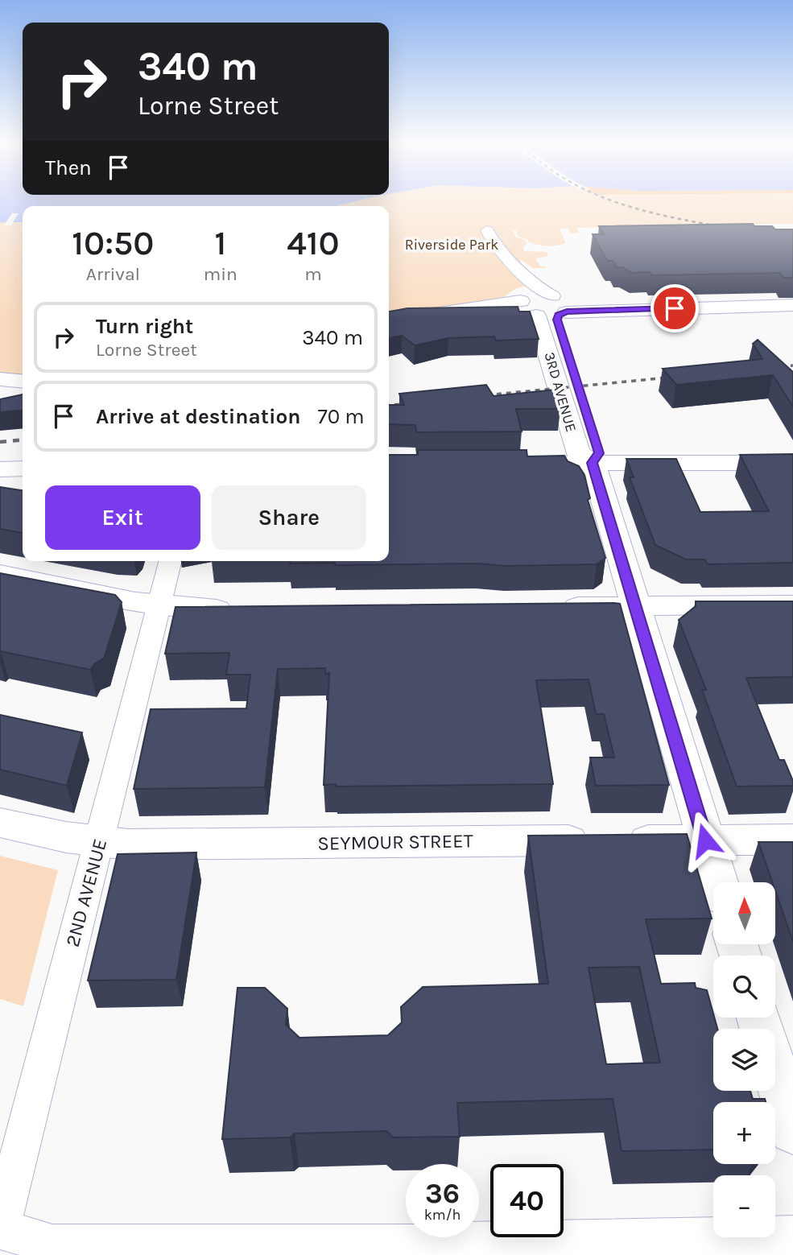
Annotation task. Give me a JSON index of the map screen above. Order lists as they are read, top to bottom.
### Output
{
  "streets": {
    "street": ["3RD AVENUE", "SEYMOUR STREET", "2ND AVENUE"]
  },
  "crossings": [
    ["3RD AVENUE", "SEYMOUR STREET"],
    ["SEYMOUR STREET", "2ND AVENUE"]
  ],
  "parks": ["Riverside Park"],
  "north": "top",
  "page": {
    "turn": ["340 m", "Lorne Street"],
    "then": "Then",
    "eta": [
      "10:50",
      "Arrival",
      "1",
      "min",
      "410",
      "m"
    ],
    "list": [
      {
        "name": "Turn right",
        "note": "Lorne Street",
        "value": "340 m"
      },
      {
        "name": "Arrive at destination",
        "value": "70 m"
      }
    ],
    "buttons": ["Exit", "Share"],
    "map_buttons": ["+", "−"],
    "speed": "36 km/h",
    "limit": "40"
  }
}
